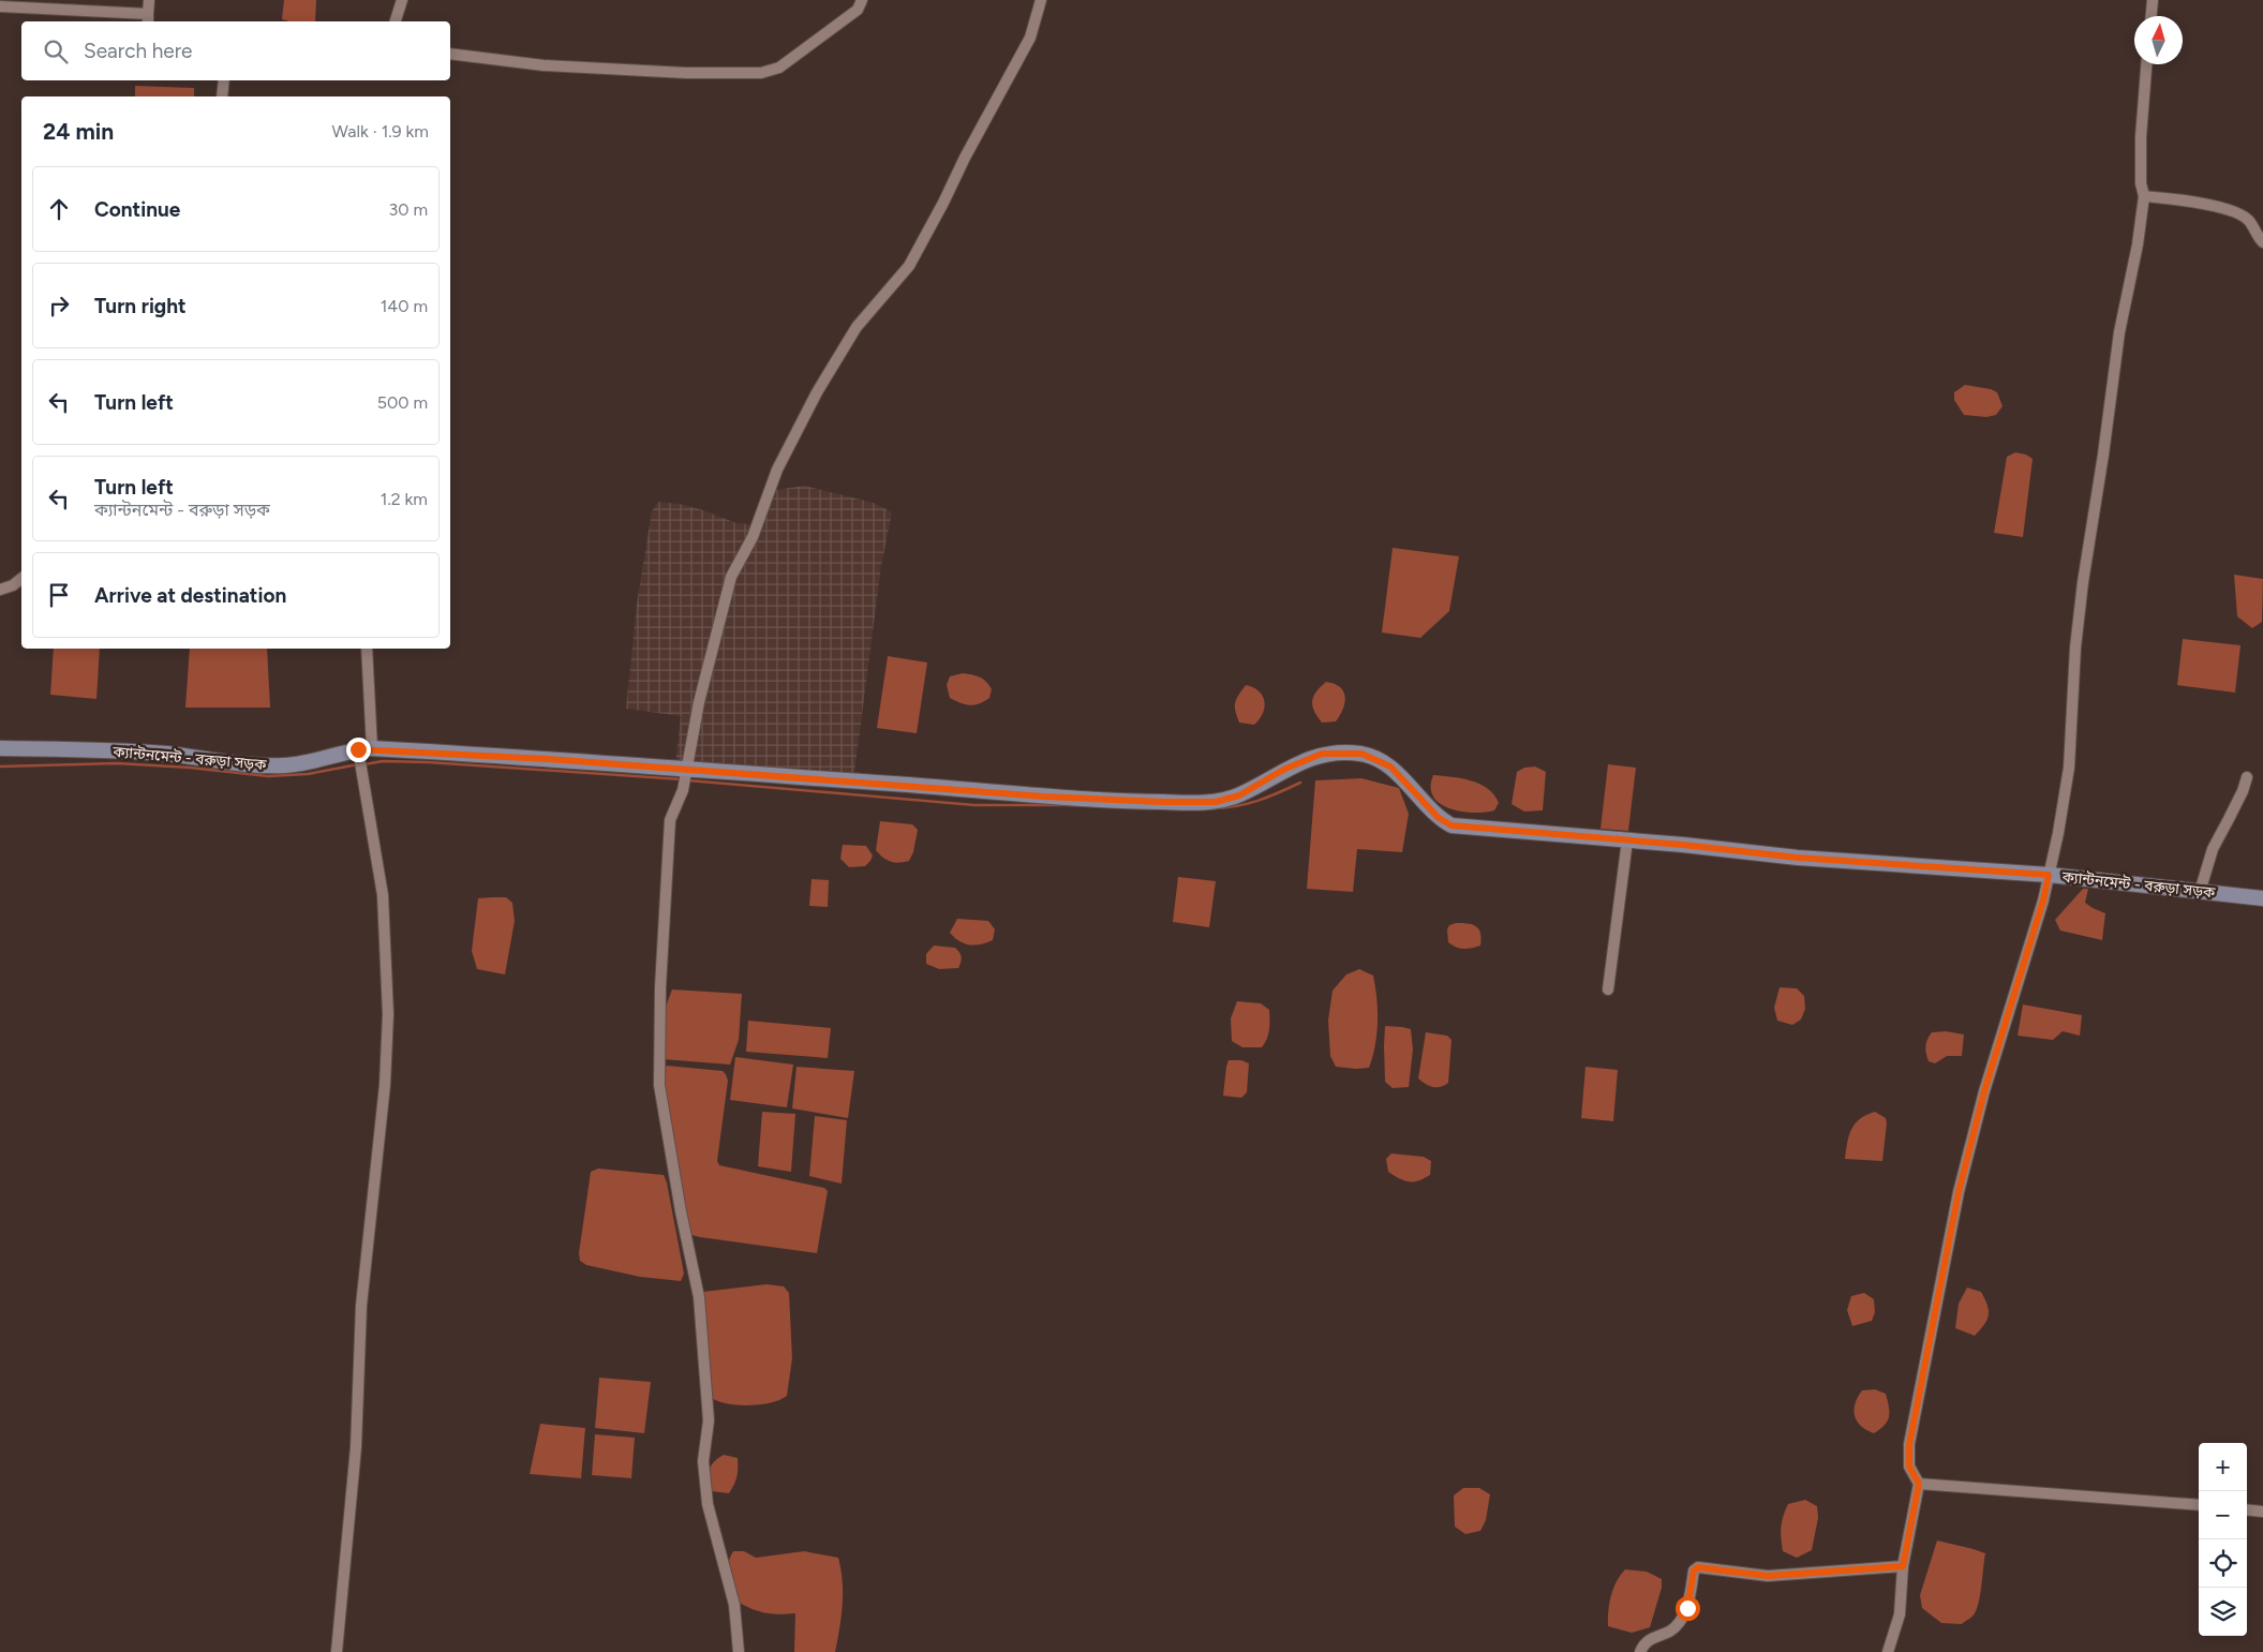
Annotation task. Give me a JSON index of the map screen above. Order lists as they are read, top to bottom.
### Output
{
  "streets": {
    "main road": ["ক্যান্টনমেন্ট - বরুড়া সড়ক"]
  },
  "north": "top",
  "page": {
    "search": "Search here",
    "heading": ["24 min", "Walk · 1.9 km"],
    "list": [
      ["Continue", "30 m"],
      ["Turn right", "140 m"],
      ["Turn left", "500 m"],
      ["Turn left", "ক্যান্টনমেন্ট - বরুড়া সড়ক", "1.2 km"],
      "Arrive at destination"
    ],
    "map_buttons": ["+", "−"]
  }
}
